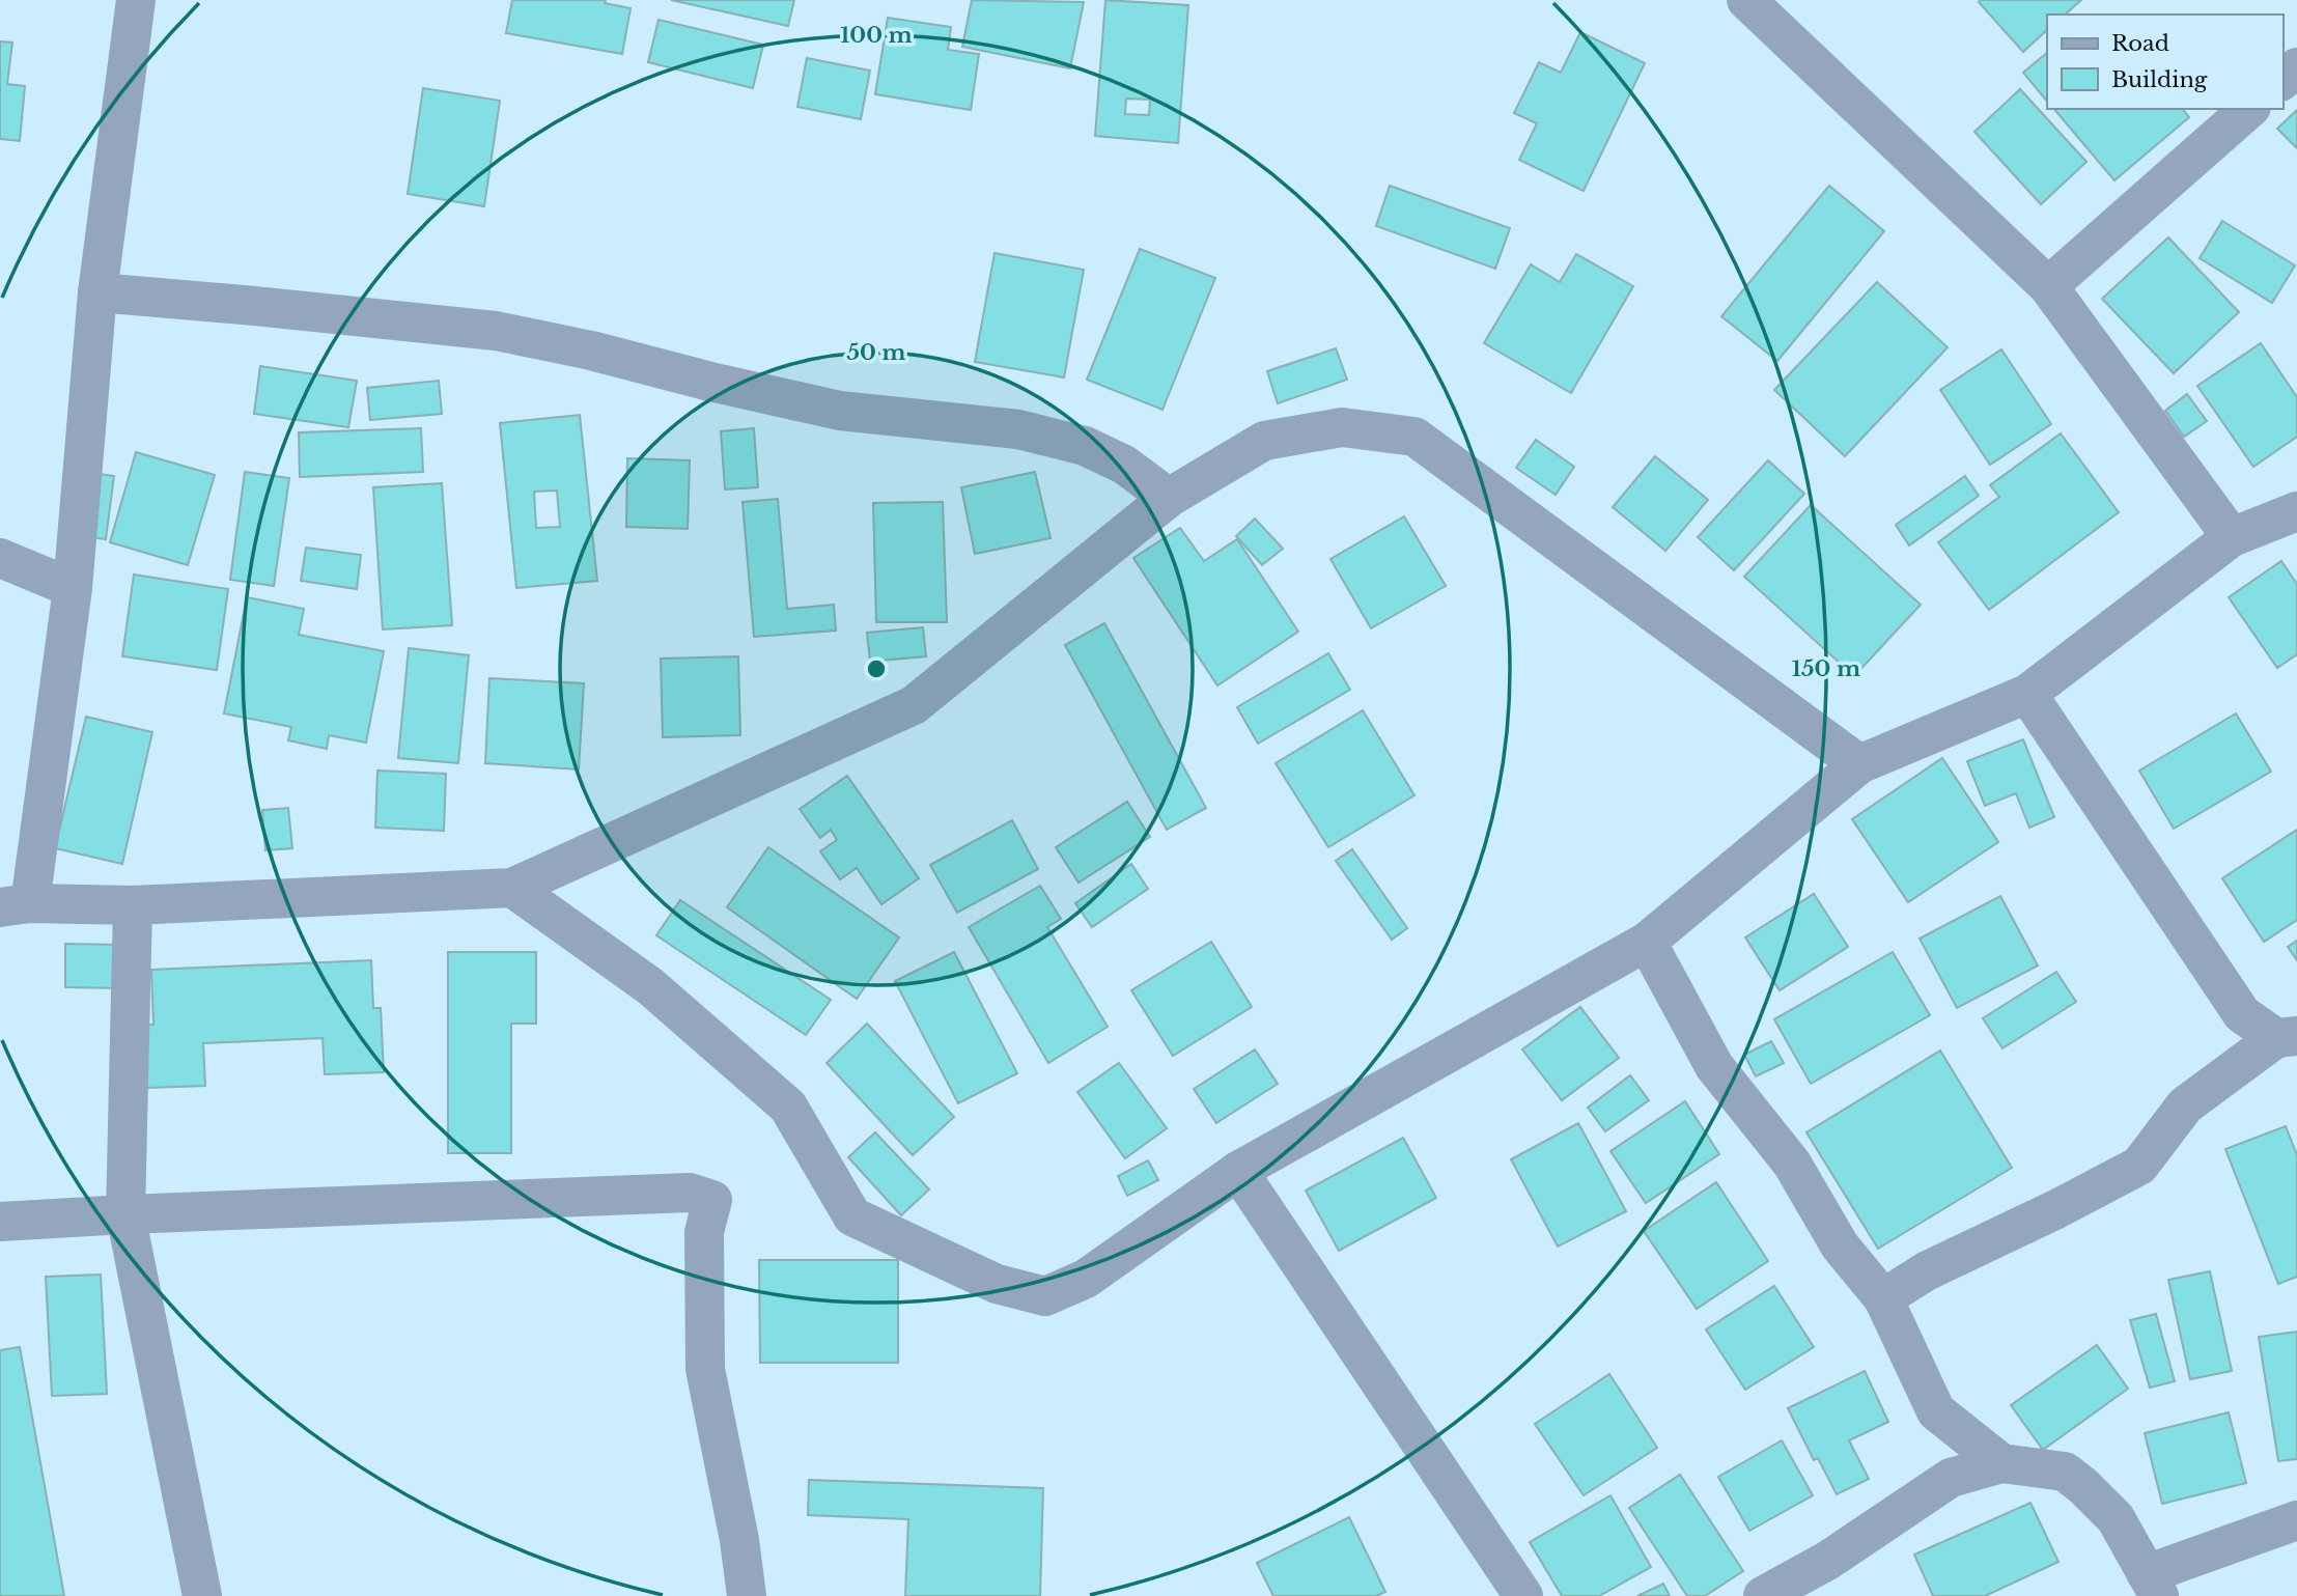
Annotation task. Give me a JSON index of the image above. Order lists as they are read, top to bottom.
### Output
{
  "legend": ["Road", "Building"],
  "rings": ["100 m", "50 m", "150 m"]
}
